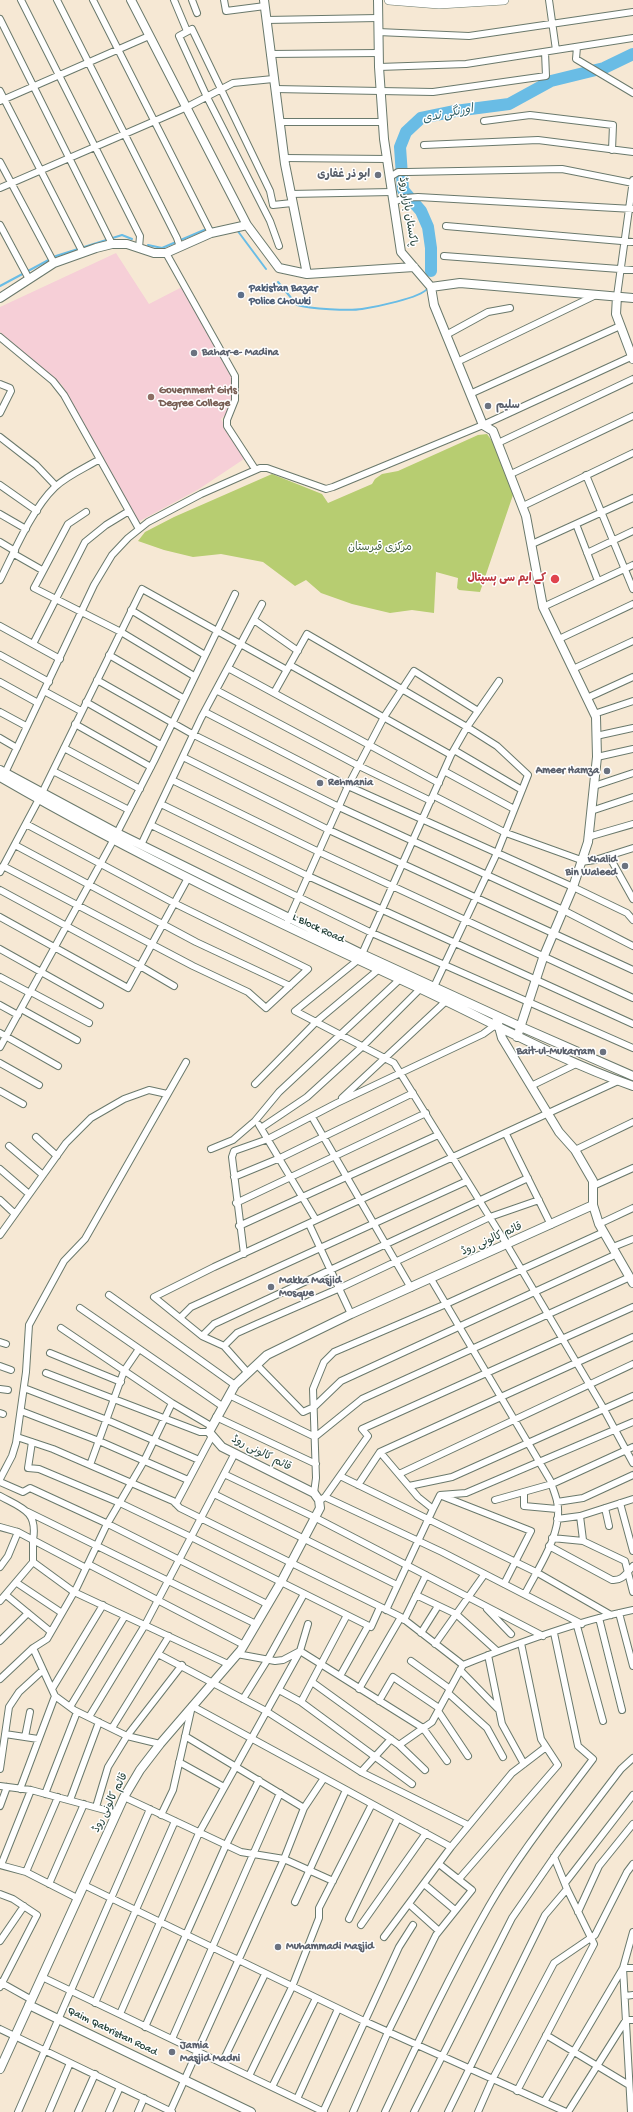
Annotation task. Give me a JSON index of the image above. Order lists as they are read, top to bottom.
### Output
{
  "streets": {
    "street": [
      "پاکستان بازار روڈ",
      "L Block Road",
      "قائم کالونی روڈ",
      "Qaim Qabristan Road"
    ]
  },
  "crossings": [
    ["قائم کالونی روڈ", "Qaim Qabristan Road"]
  ],
  "water": ["اورنگی ندی"],
  "parks": ["مرکزی قبرستان"],
  "places": [
    "ابو ذر غفاری",
    "Pakistan Bazar Police Chowki",
    "Bahar-e- Madina",
    "Government Girls Degree College",
    "سلیم",
    "کے ایم سی ہسپتال",
    "Ameer Hamza",
    "Rehmania",
    "Khalid Bin Waleed",
    "Bait-ul-Mukarram",
    "Makka Masjid Mosque",
    "Muhammadi Masjid",
    "Jamia Masjid Madni"
  ]
}
